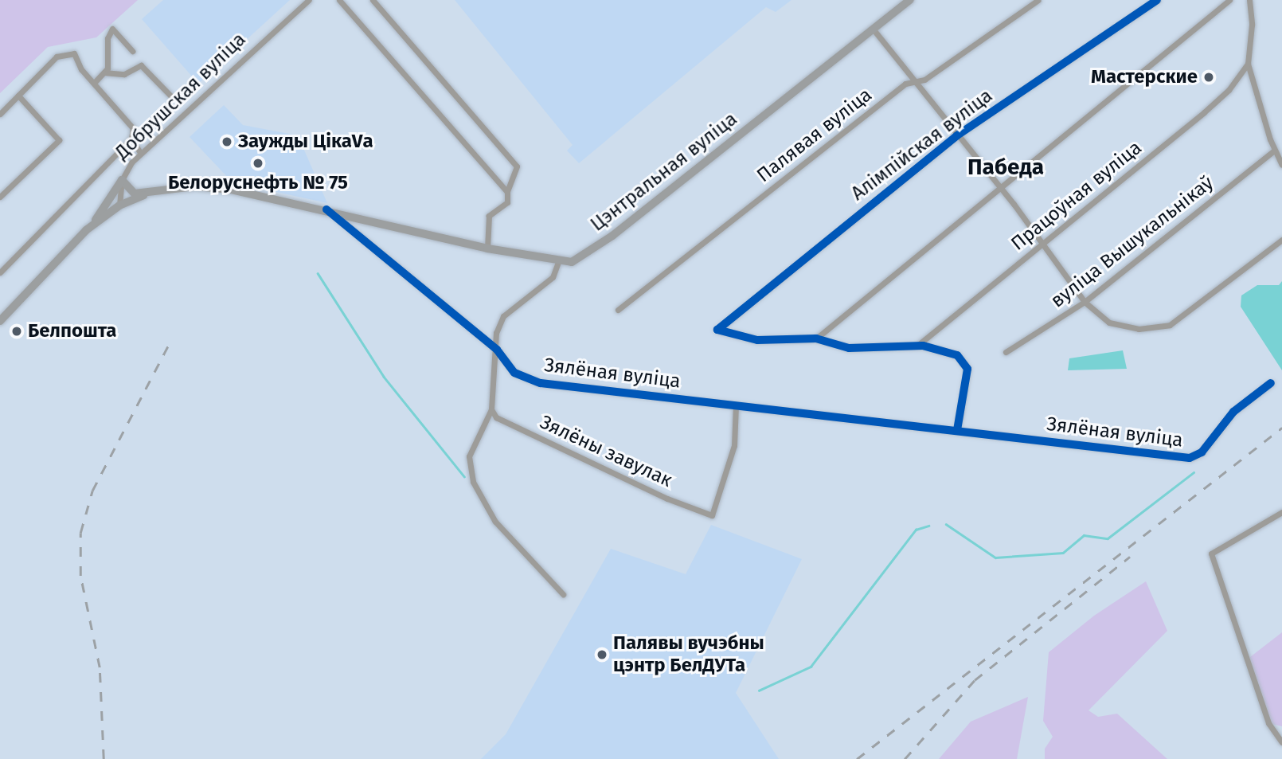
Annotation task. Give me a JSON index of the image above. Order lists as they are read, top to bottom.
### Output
{
  "streets": {
    "main road": ["Цэнтральная вуліца"],
    "street": [
      "Добрушская вуліца",
      "Палявая вуліца",
      "Алімпійская вуліца",
      "Працоўная вуліца",
      "вуліца Вышукальнікаў",
      "Зялёная вуліца",
      "Зялёны завулак"
    ]
  },
  "crossings": [
    ["Цэнтральная вуліца", "Зялёная вуліца"],
    ["Зялёная вуліца", "Зялёны завулак"]
  ],
  "districts": ["Пабеда"],
  "places": [
    "Мастерские",
    "Заужды ЦікаVа",
    "Белоруснефть № 75",
    "Белпошта",
    "Палявы вучэбны цэнтр БелДУТа"
  ]
}
